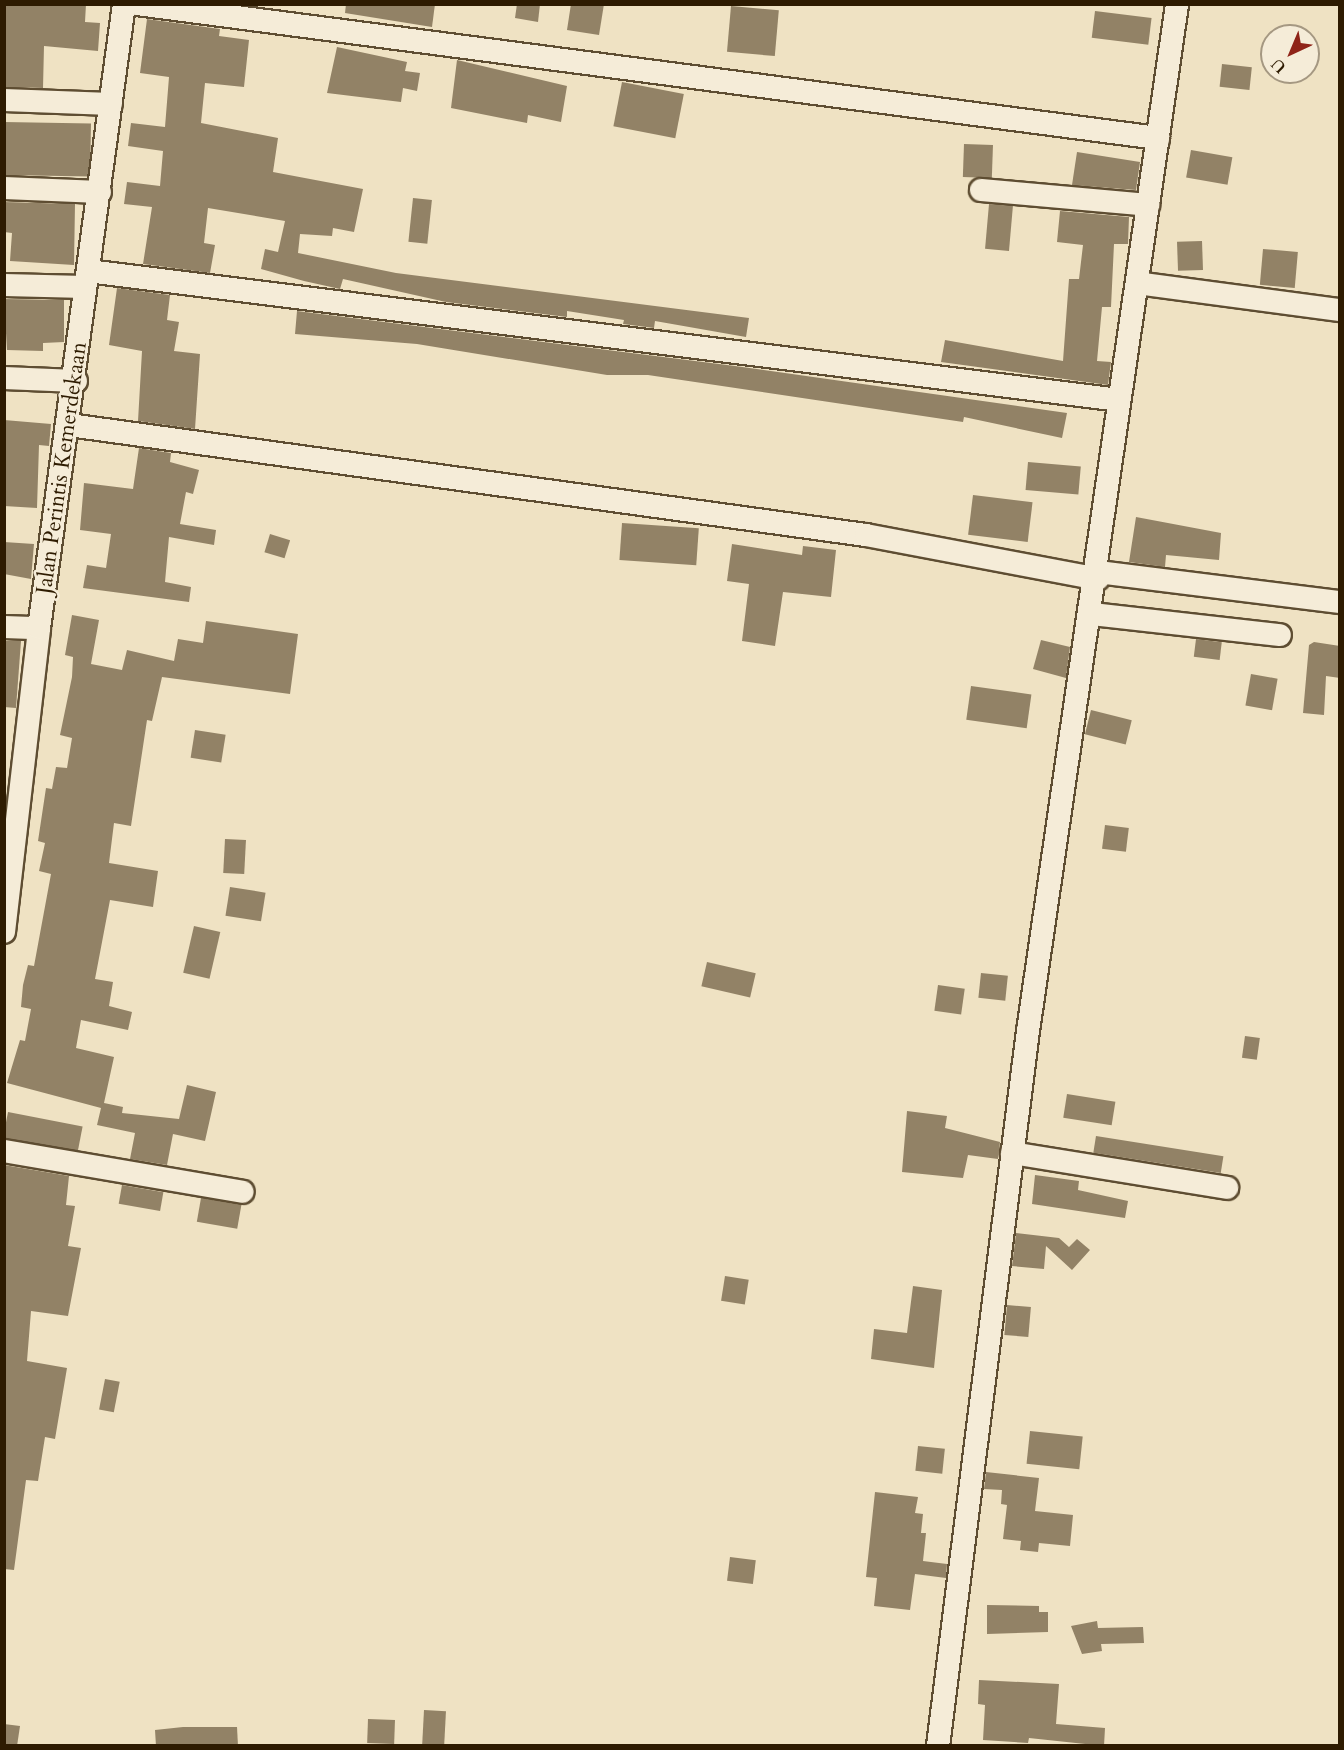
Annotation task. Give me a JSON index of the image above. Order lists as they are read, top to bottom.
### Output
{
  "streets": {
    "street": ["Jalan Perintis Kemerdekaan"]
  },
  "north": "bottom left"
}
